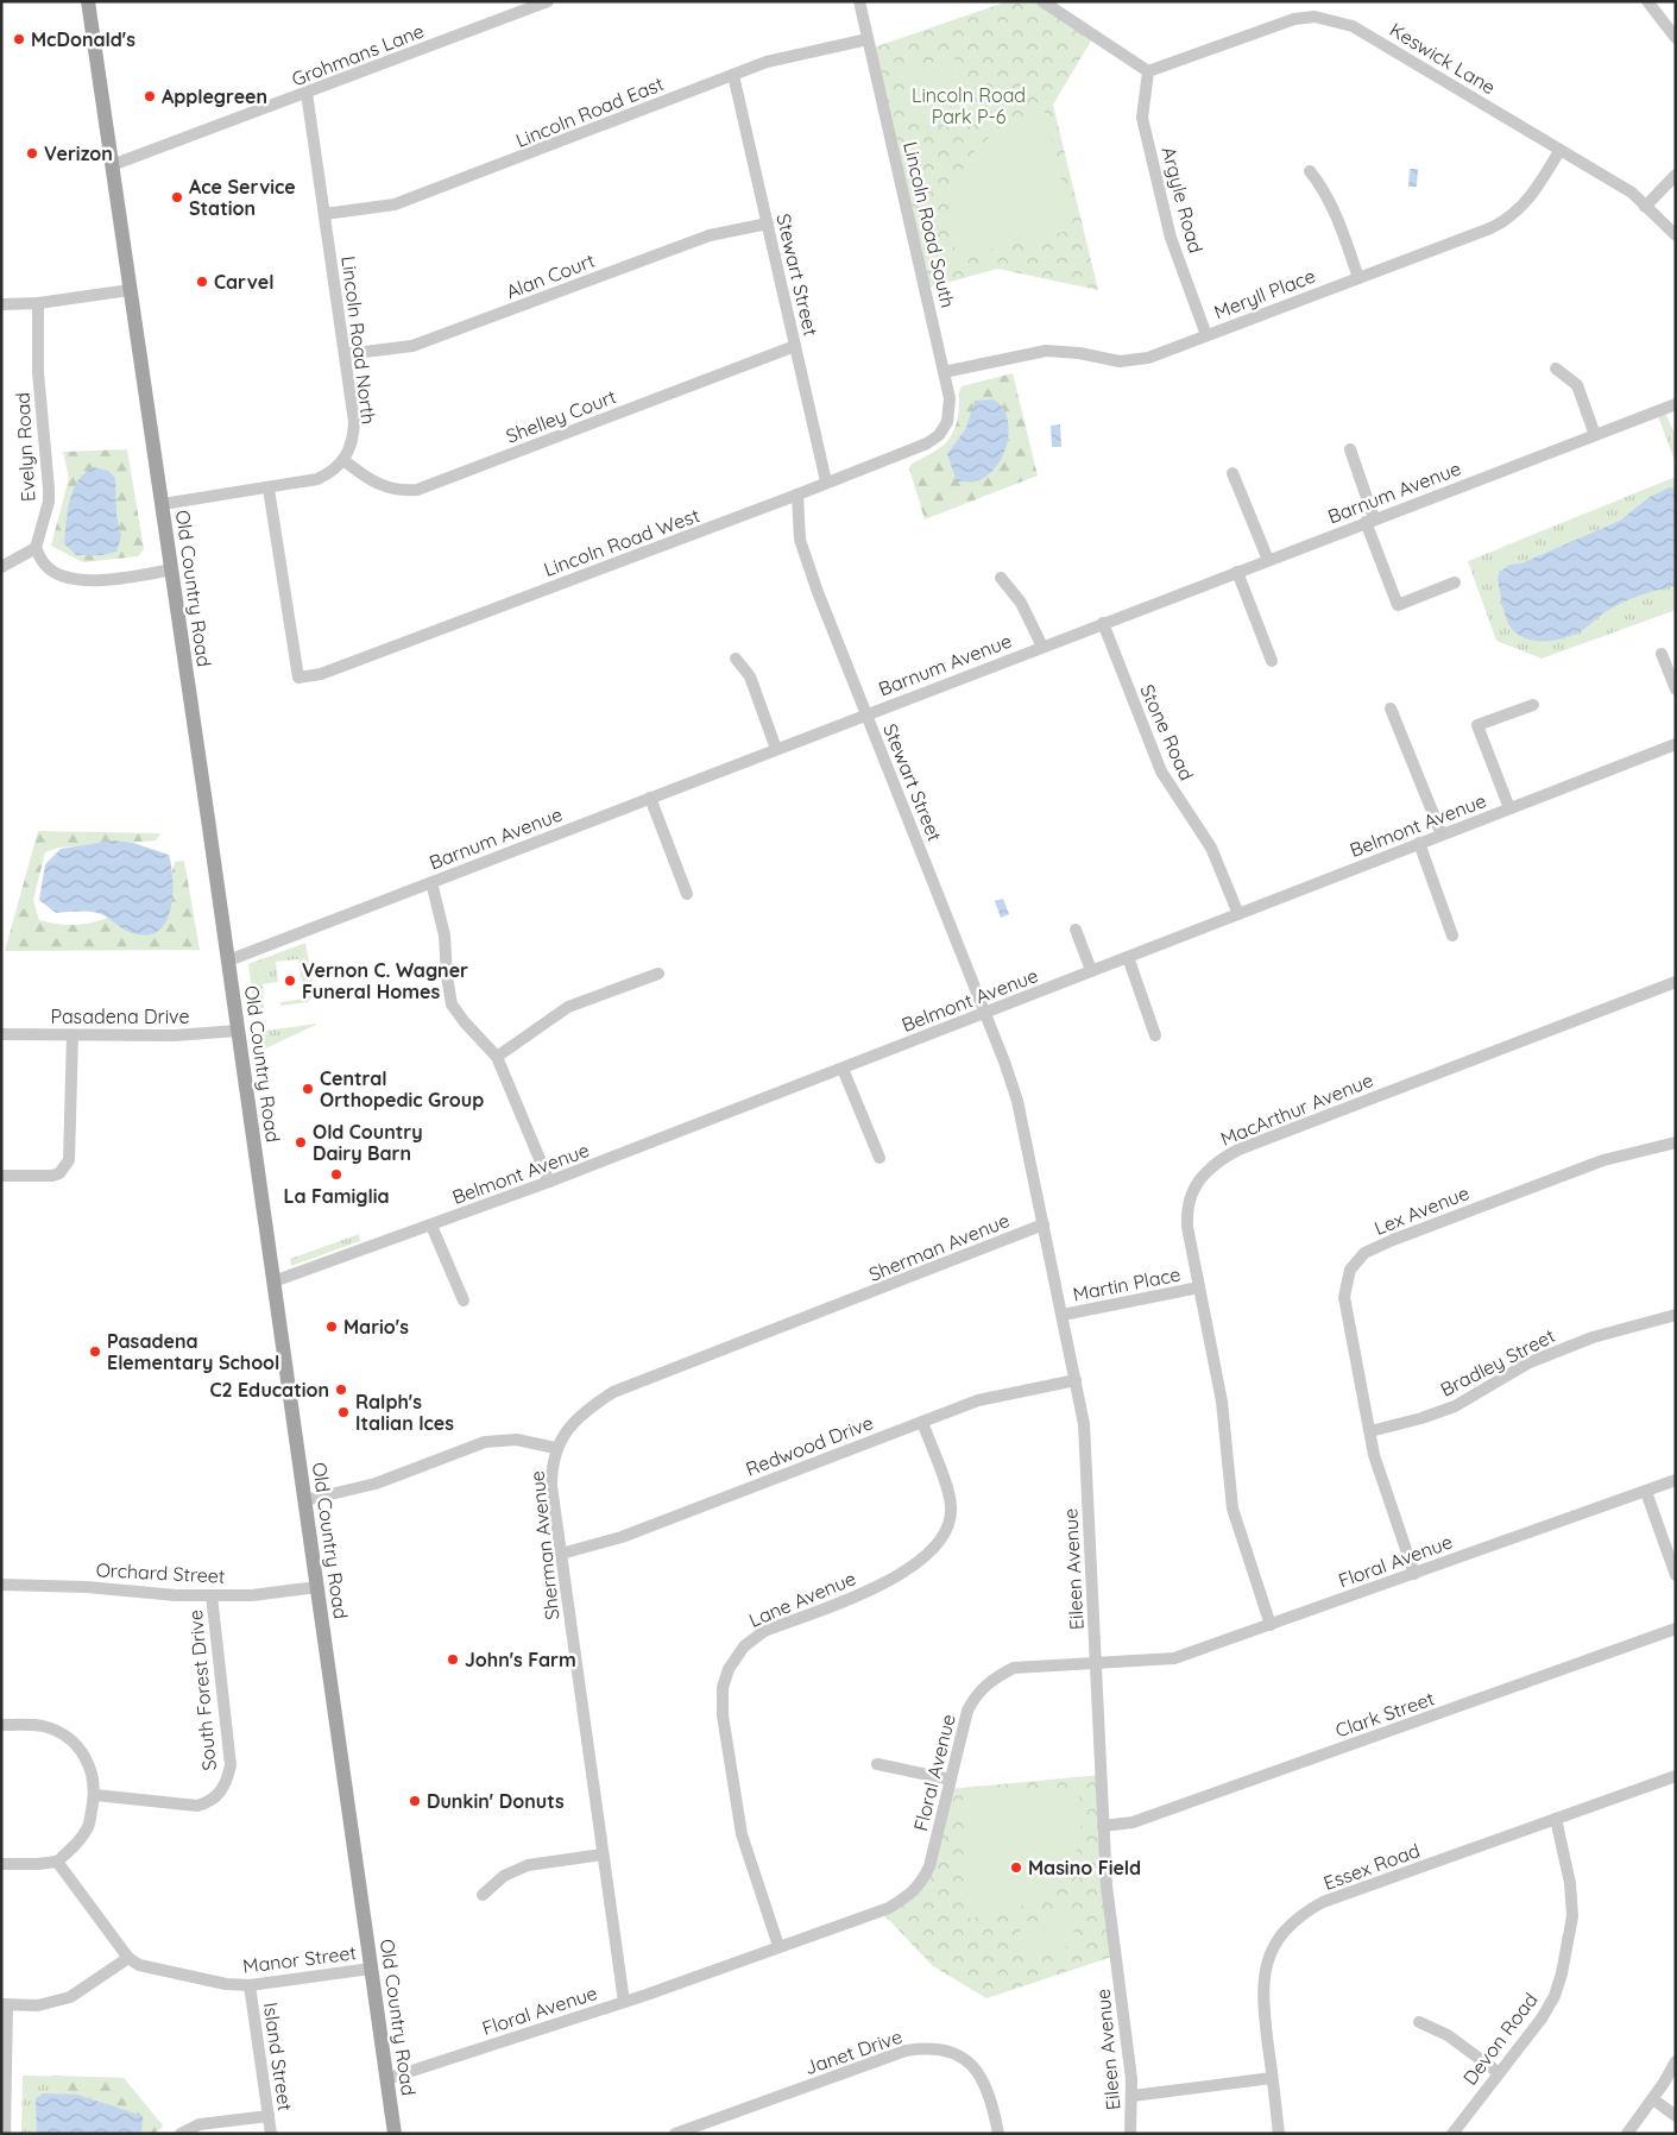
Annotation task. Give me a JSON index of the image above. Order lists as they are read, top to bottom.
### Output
{
  "streets": {
    "main road": ["Old Country Road"],
    "street": [
      "Grohmans Lane",
      "Keswick Lane",
      "Lincoln Road East",
      "Argyle Road",
      "Lincoln Road South",
      "Stewart Street",
      "Alan Court",
      "Meryll Place",
      "Lincoln Road North",
      "Shelley Court",
      "Evelyn Road",
      "Barnum Avenue",
      "Lincoln Road West",
      "Stone Road",
      "Belmont Avenue",
      "Pasadena Drive",
      "MacArthur Avenue",
      "Lex Avenue",
      "Sherman Avenue",
      "Martin Place",
      "Bradley Street",
      "Redwood Drive",
      "Floral Avenue",
      "Eileen Avenue",
      "Orchard Street",
      "Lane Avenue",
      "South Forest Drive",
      "Clark Street",
      "Essex Road",
      "Manor Street",
      "Devon Road",
      "Janet Drive",
      "Island Street"
    ]
  },
  "crossings": [
    ["Grohmans Lane", "Lincoln Road North"],
    ["Grohmans Lane", "Old Country Road"],
    ["Keswick Lane", "Argyle Road"],
    ["Keswick Lane", "Meryll Place"],
    ["Lincoln Road East", "Lincoln Road South"],
    ["Lincoln Road East", "Stewart Street"],
    ["Lincoln Road East", "Lincoln Road North"],
    ["Argyle Road", "Meryll Place"],
    ["Lincoln Road South", "Meryll Place"],
    ["Lincoln Road South", "Lincoln Road West"],
    ["Stewart Street", "Alan Court"],
    ["Stewart Street", "Shelley Court"],
    ["Stewart Street", "Barnum Avenue"],
    ["Stewart Street", "Lincoln Road West"],
    ["Stewart Street", "Belmont Avenue"],
    ["Stewart Street", "Eileen Avenue"],
    ["Alan Court", "Lincoln Road North"],
    ["Lincoln Road North", "Shelley Court"],
    ["Barnum Avenue", "Old Country Road"],
    ["Barnum Avenue", "Stone Road"],
    ["Old Country Road", "Belmont Avenue"],
    ["Old Country Road", "Pasadena Drive"],
    ["Old Country Road", "Floral Avenue"],
    ["Old Country Road", "Orchard Street"],
    ["Old Country Road", "Manor Street"],
    ["Stone Road", "Belmont Avenue"],
    ["Belmont Avenue", "Eileen Avenue"],
    ["MacArthur Avenue", "Martin Place"],
    ["MacArthur Avenue", "Floral Avenue"],
    ["Lex Avenue", "Bradley Street"],
    ["Lex Avenue", "Floral Avenue"],
    ["Sherman Avenue", "Redwood Drive"],
    ["Sherman Avenue", "Floral Avenue"],
    ["Sherman Avenue", "Eileen Avenue"],
    ["Martin Place", "Eileen Avenue"],
    ["Redwood Drive", "Eileen Avenue"],
    ["Redwood Drive", "Lane Avenue"],
    ["Floral Avenue", "Eileen Avenue"],
    ["Floral Avenue", "Lane Avenue"],
    ["Eileen Avenue", "Clark Street"],
    ["Orchard Street", "South Forest Drive"],
    ["Essex Road", "Devon Road"],
    ["Manor Street", "Island Street"]
  ],
  "parks": ["Lincoln Road Park P-6"],
  "places": [
    "McDonald's",
    "Applegreen",
    "Verizon",
    "Ace Service Station",
    "Carvel",
    "Vernon C. Wagner Funeral Homes",
    "Central Orthopedic Group",
    "Old Country Dairy Barn",
    "La Famiglia",
    "Mario's",
    "Pasadena Elementary School",
    "C2 Education",
    "Ralph's Italian Ices",
    "John's Farm",
    "Dunkin' Donuts",
    "Masino Field"
  ]
}
